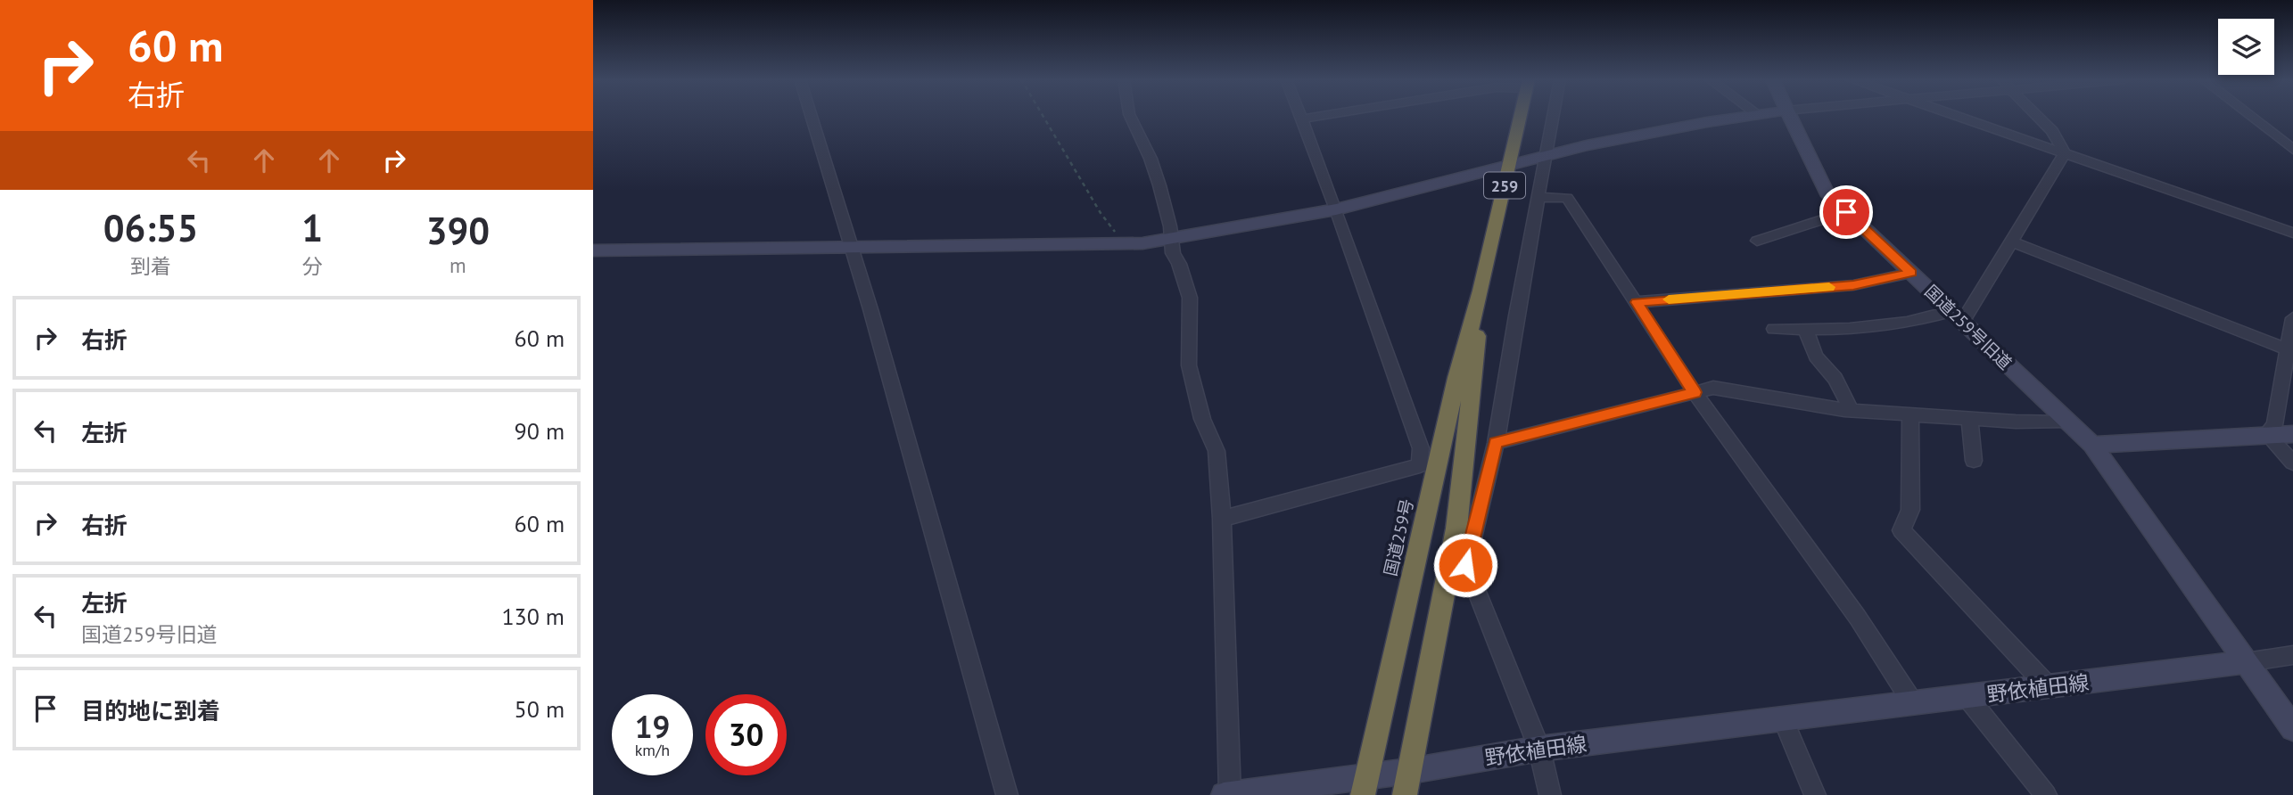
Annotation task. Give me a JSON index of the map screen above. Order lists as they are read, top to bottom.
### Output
{
  "streets": {
    "highway": ["259", "国道259号"],
    "street": ["国道259号旧道", "野依植田線"]
  },
  "crossings": [
    ["国道259号", "野依植田線"]
  ],
  "page": {
    "turn": ["60 m", "右折"],
    "eta": [
      "06:55",
      "到着",
      "1",
      "分",
      "390",
      "m"
    ],
    "list": [
      {
        "name": "右折",
        "value": "60 m"
      },
      {
        "name": "左折",
        "value": "90 m"
      },
      {
        "name": "右折",
        "value": "60 m"
      },
      {
        "name": "左折",
        "note": "国道259号旧道",
        "value": "130 m"
      },
      {
        "name": "目的地に到着",
        "value": "50 m"
      }
    ],
    "speed": "19 km/h",
    "limit": "30"
  }
}
